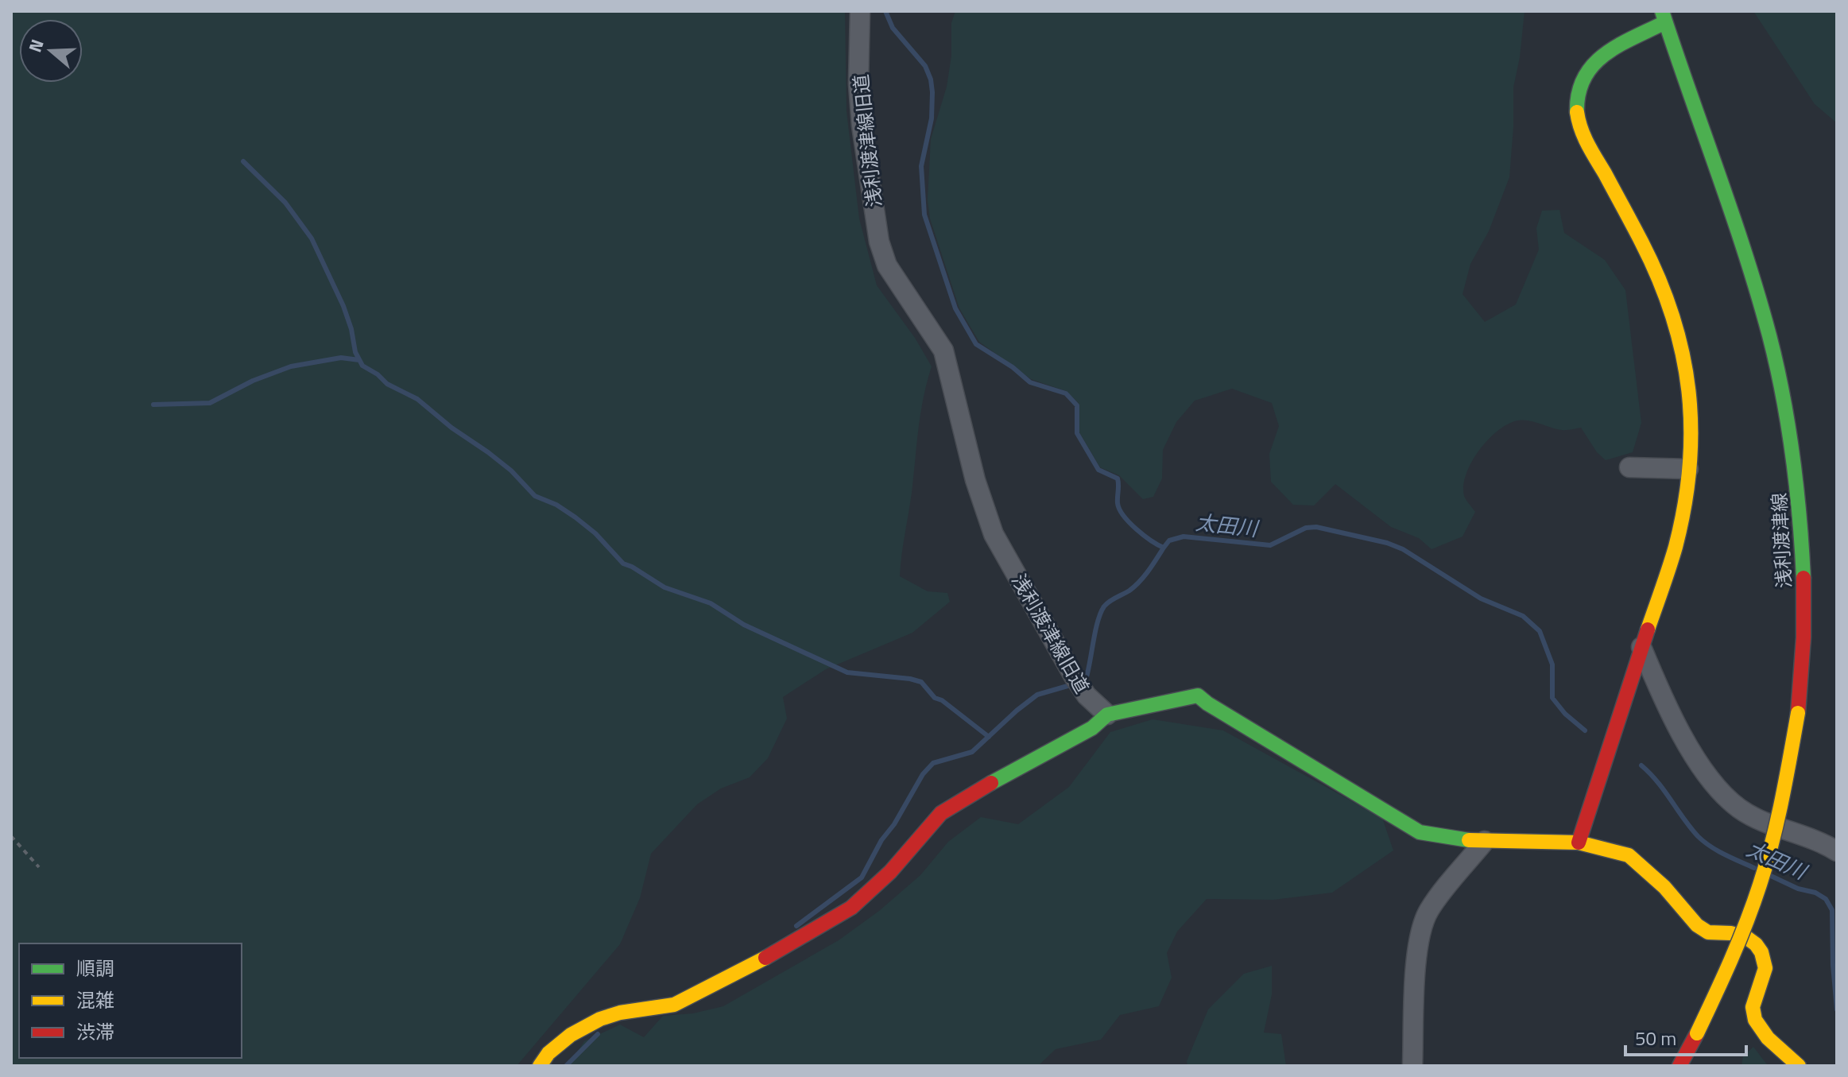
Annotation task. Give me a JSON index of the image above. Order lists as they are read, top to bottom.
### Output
{
  "streets": {
    "main road": ["浅利渡津線"],
    "street": ["浅利渡津線旧道"]
  },
  "water": ["太田川"],
  "legend": ["順調", "混雑", "渋滞"],
  "scale_bar": "50 m",
  "north": "left"
}
